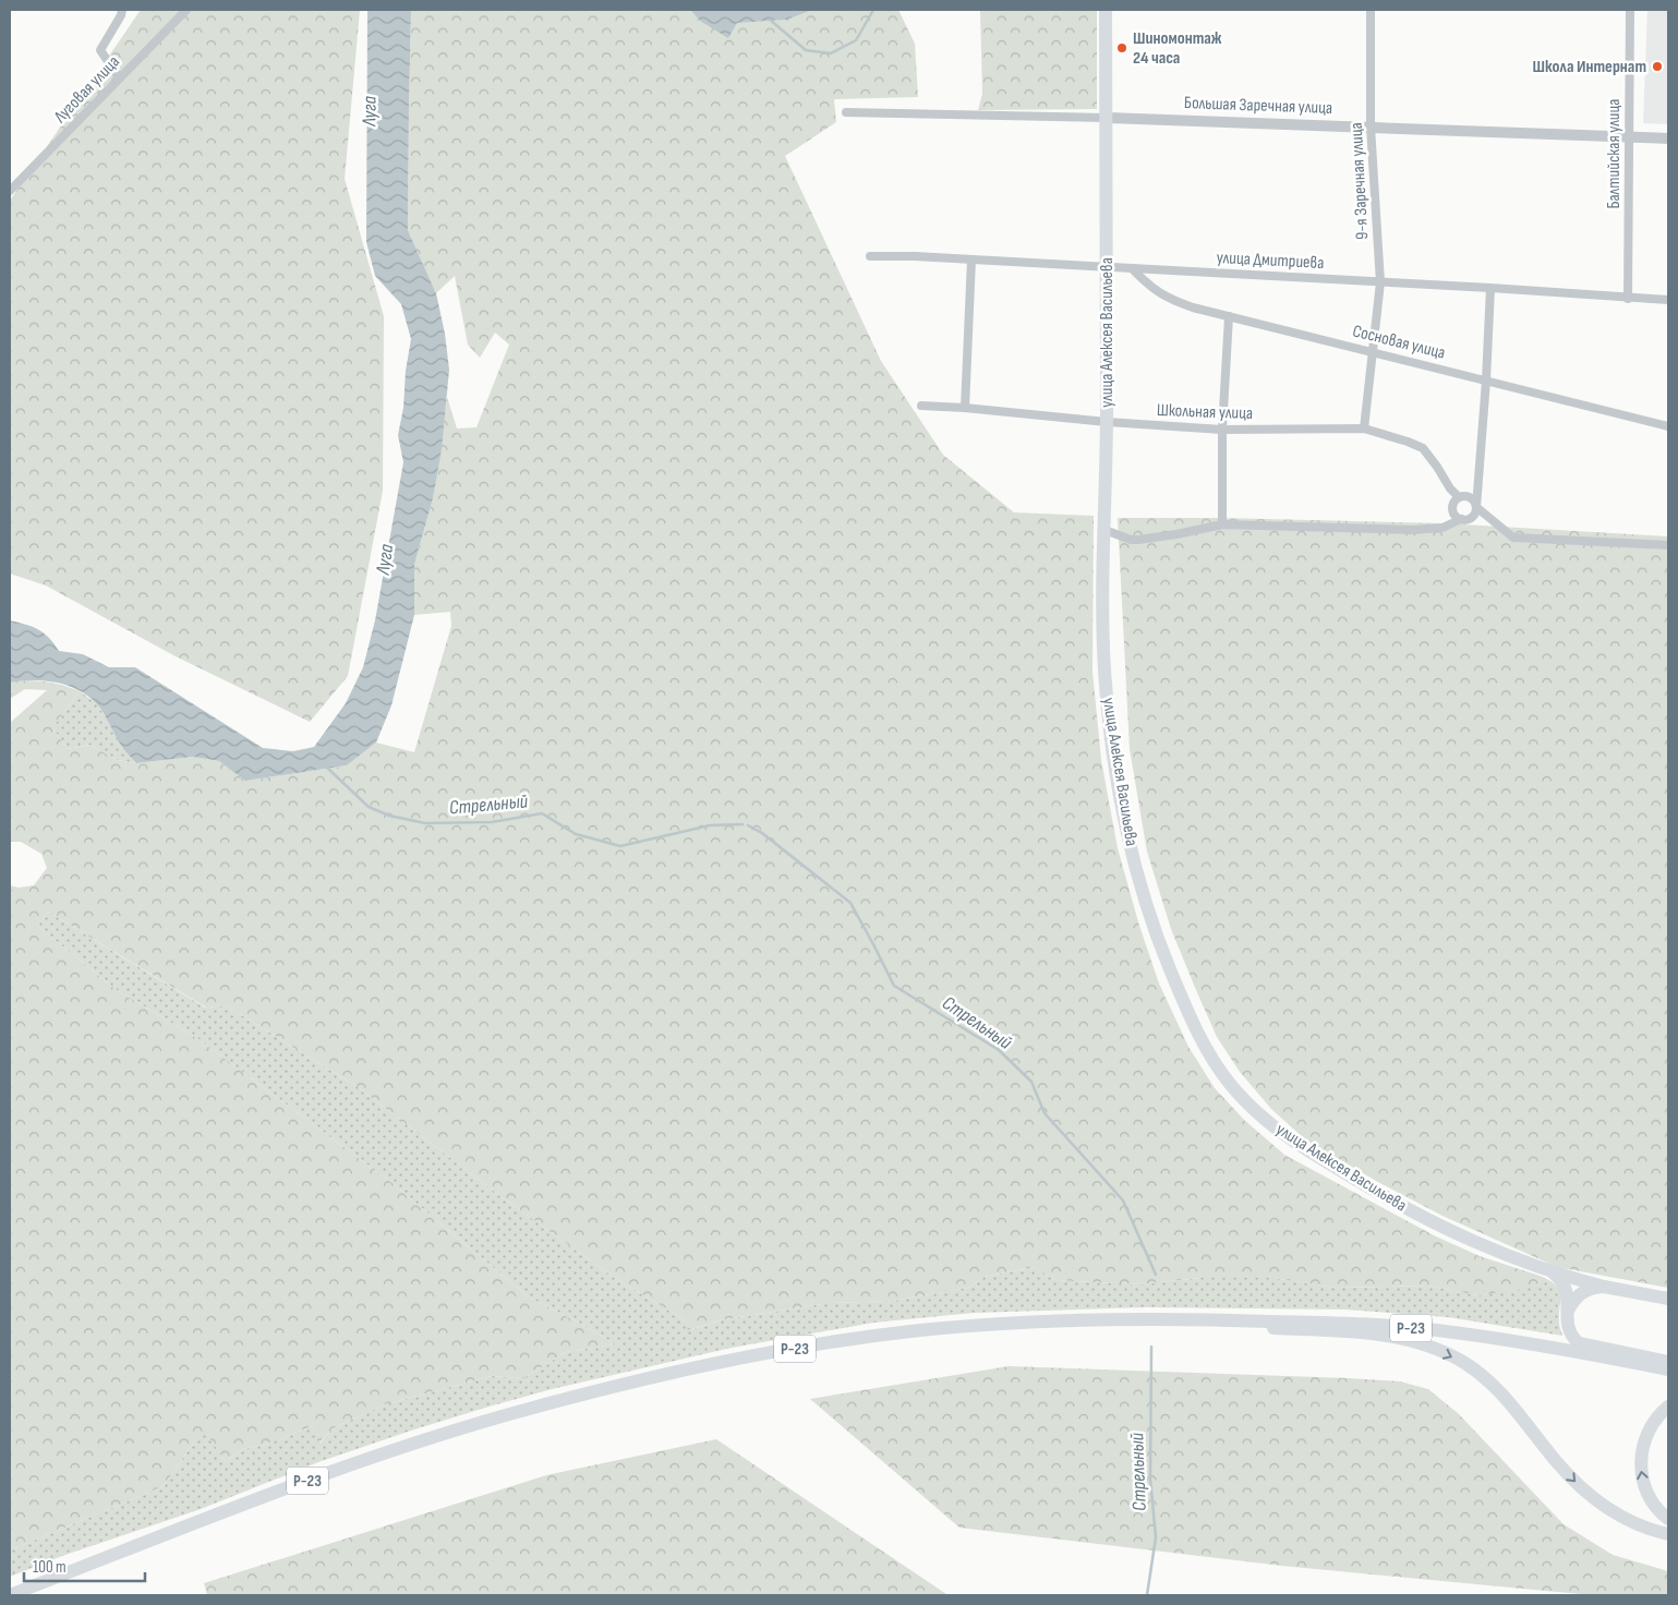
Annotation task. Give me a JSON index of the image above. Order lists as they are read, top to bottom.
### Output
{
  "streets": {
    "main road": ["улица Алексея Васильева", "Р-23"],
    "street": [
      "Луговая улица",
      "Большая Заречная улица",
      "Балтийская улица",
      "9-я Заречная улица",
      "улица Дмитриева",
      "Сосновая улица",
      "Школьная улица"
    ]
  },
  "crossings": [
    ["Большая Заречная улица", "Балтийская улица"],
    ["Большая Заречная улица", "9-я Заречная улица"],
    ["Большая Заречная улица", "улица Алексея Васильева"],
    ["Балтийская улица", "улица Дмитриева"],
    ["9-я Заречная улица", "улица Дмитриева"],
    ["9-я Заречная улица", "Сосновая улица"],
    ["9-я Заречная улица", "Школьная улица"],
    ["улица Дмитриева", "улица Алексея Васильева"],
    ["улица Дмитриева", "Сосновая улица"],
    ["улица Алексея Васильева", "Школьная улица"]
  ],
  "water": ["Луга", "Стрельный"],
  "places": ["Шиномонтаж 24 часа", "Школа Интернат"],
  "scale_bar": "100 m"
}
